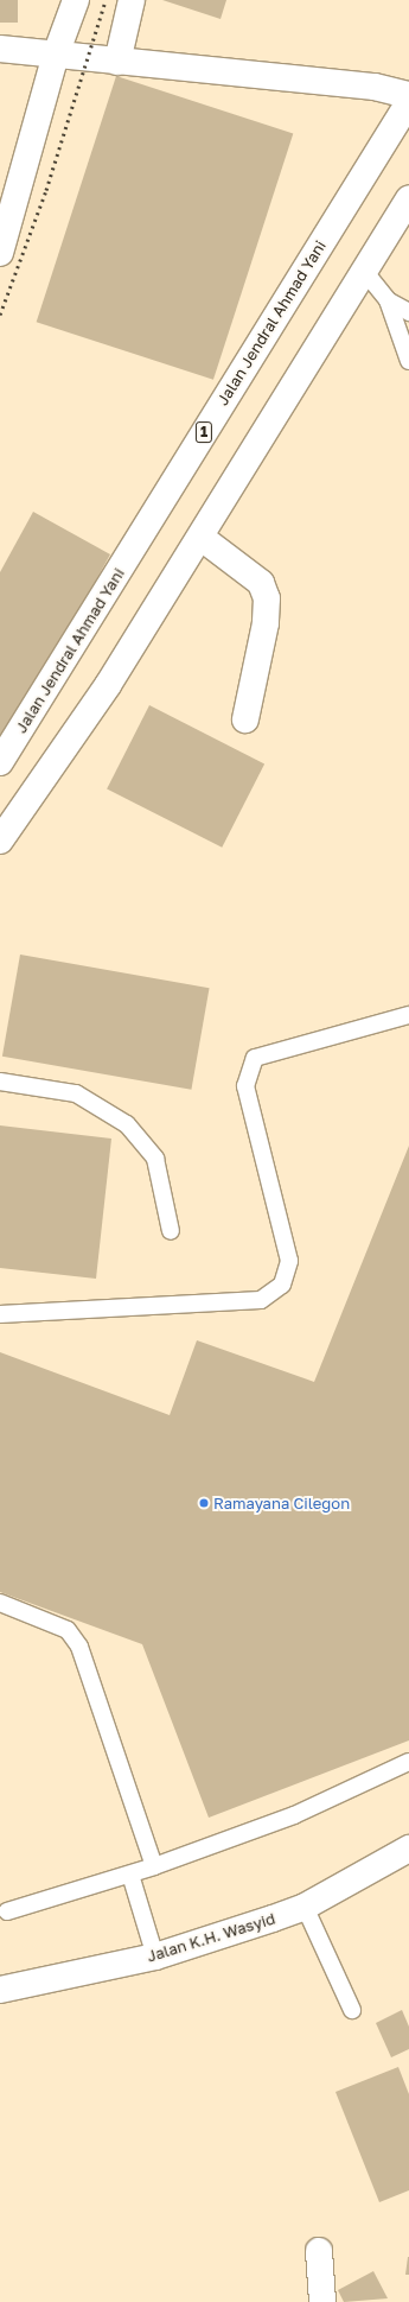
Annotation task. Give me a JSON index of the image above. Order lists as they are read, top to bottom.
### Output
{
  "streets": {
    "main road": ["Jalan Jendral Ahmad Yani", "1", "Jalan K.H. Wasyid"]
  },
  "places": ["Ramayana Cilegon"]
}
